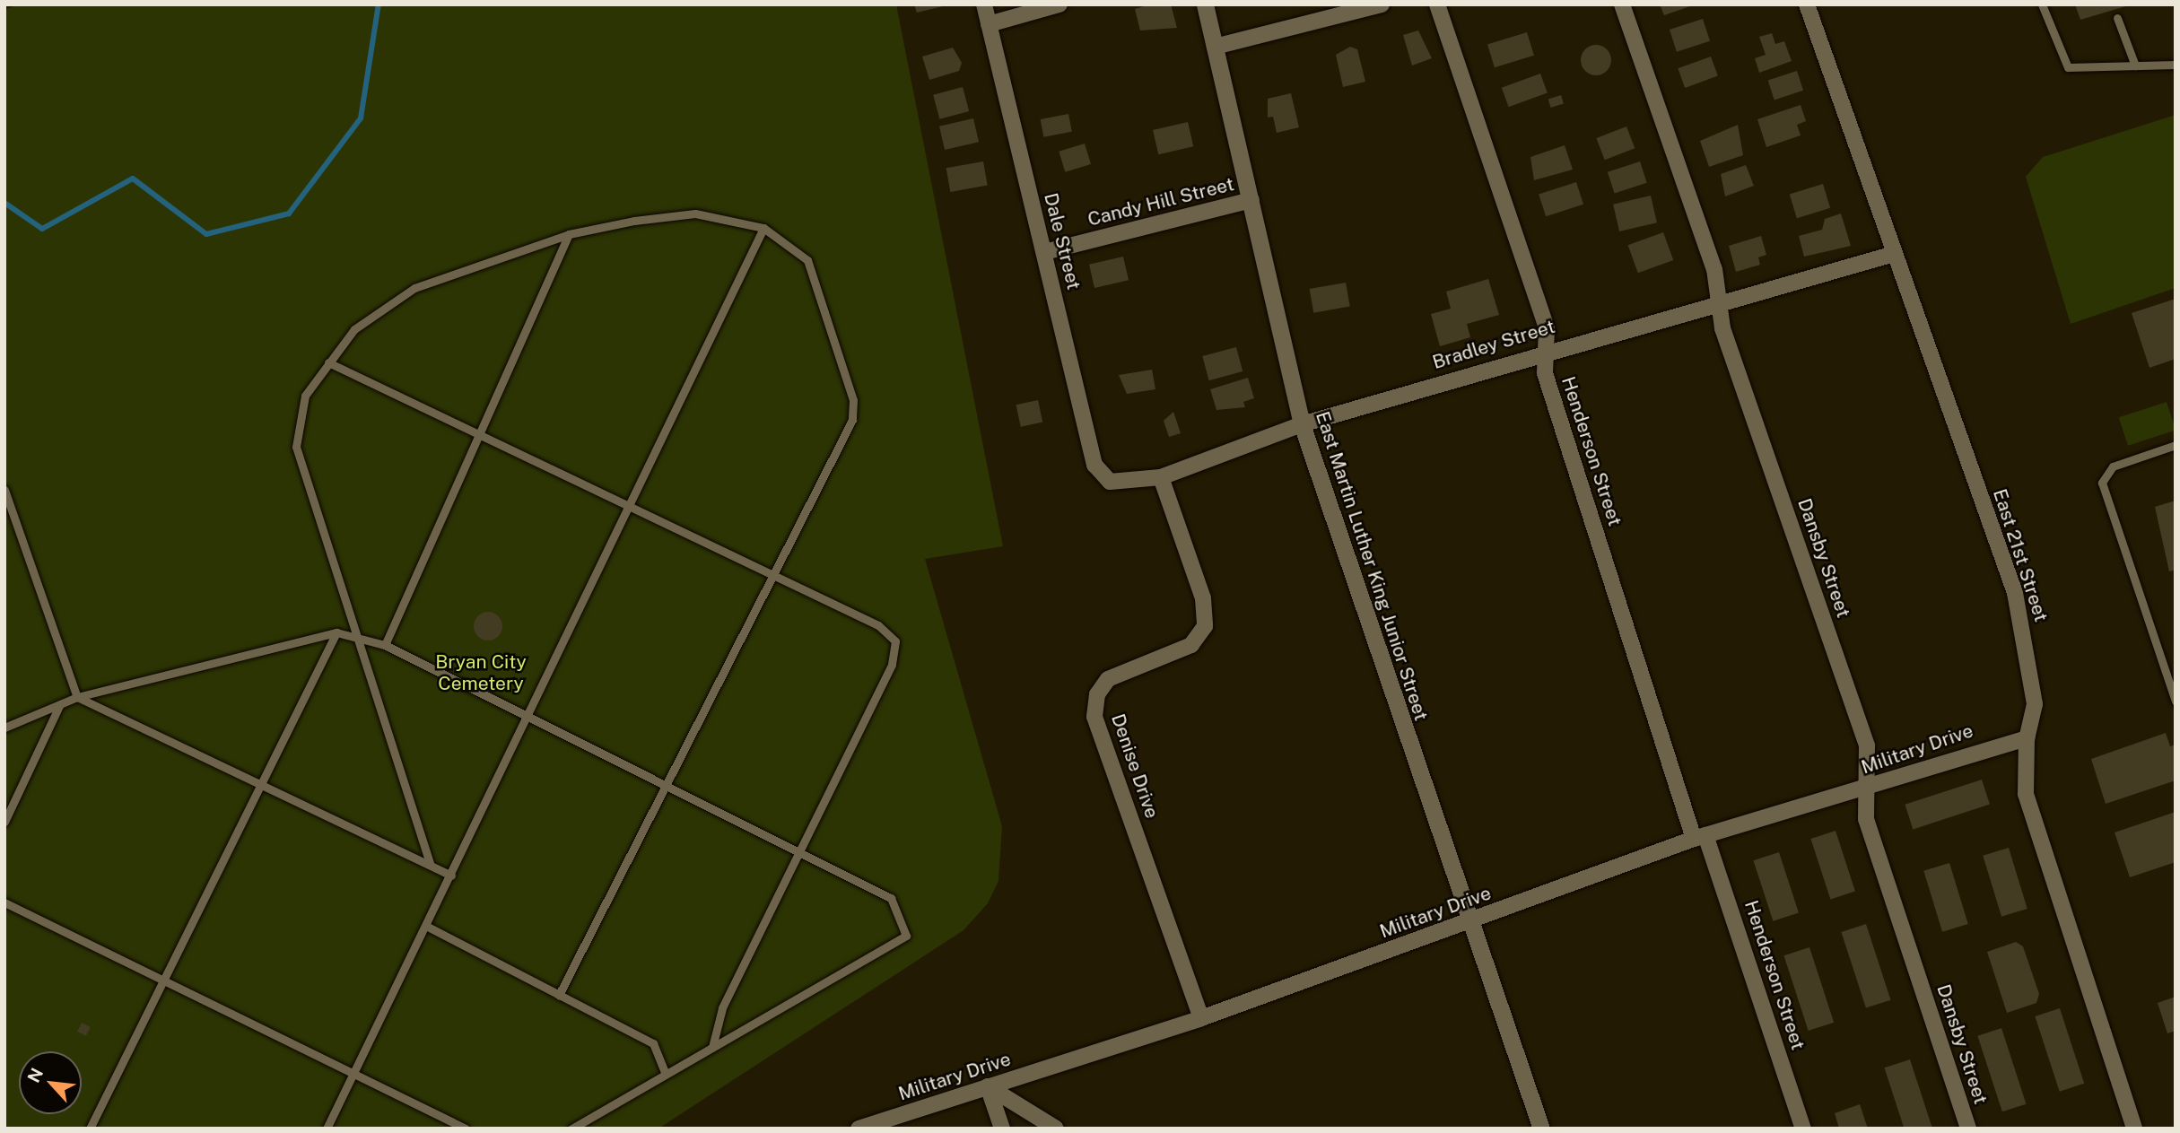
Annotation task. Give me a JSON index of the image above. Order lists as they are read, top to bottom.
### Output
{
  "streets": {
    "street": [
      "Candy Hill Street",
      "Dale Street",
      "Bradley Street",
      "Henderson Street",
      "East 21st Street",
      "Dansby Street",
      "East Martin Luther King Junior Street",
      "Military Drive",
      "Denise Drive"
    ]
  },
  "crossings": [
    ["Candy Hill Street", "Dale Street"],
    ["Candy Hill Street", "East Martin Luther King Junior Street"],
    ["Dale Street", "Bradley Street"],
    ["Bradley Street", "Henderson Street"],
    ["Bradley Street", "East 21st Street"],
    ["Bradley Street", "Dansby Street"],
    ["Bradley Street", "East Martin Luther King Junior Street"],
    ["Bradley Street", "Denise Drive"],
    ["Henderson Street", "Military Drive"],
    ["East 21st Street", "Military Drive"],
    ["Dansby Street", "Military Drive"],
    ["East Martin Luther King Junior Street", "Military Drive"],
    ["Military Drive", "Denise Drive"]
  ],
  "parks": ["Bryan City Cemetery"],
  "north": "top left"
}
